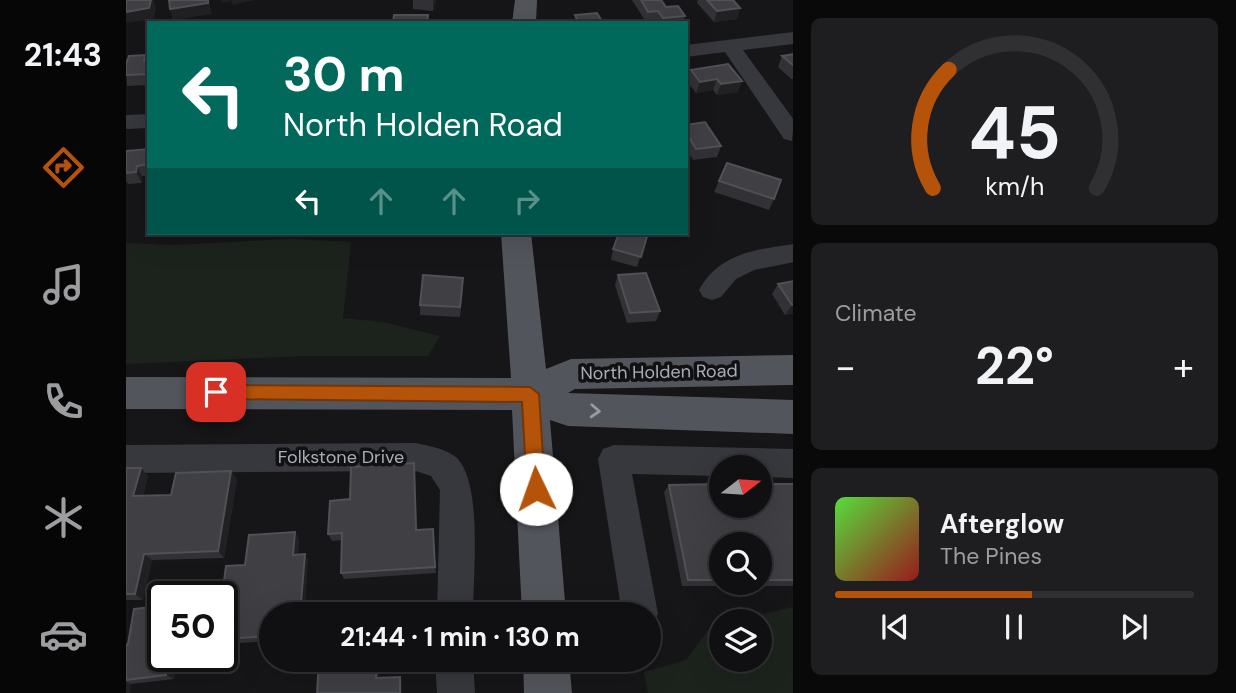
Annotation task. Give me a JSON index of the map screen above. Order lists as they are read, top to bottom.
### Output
{
  "streets": {
    "main road": ["North Holden Road"],
    "street": ["Folkstone Drive"]
  },
  "north": "right",
  "page": {
    "tabs": "21:43",
    "turn": ["30 m", "North Holden Road"],
    "tile": "Climate",
    "heat": ["−", "22°", "+"],
    "song": ["Afterglow", "The Pines"],
    "limit": "50",
    "trip": "21:44 · 1 min · 130 m",
    "gauge": ["45", "km/h"]
  }
}
